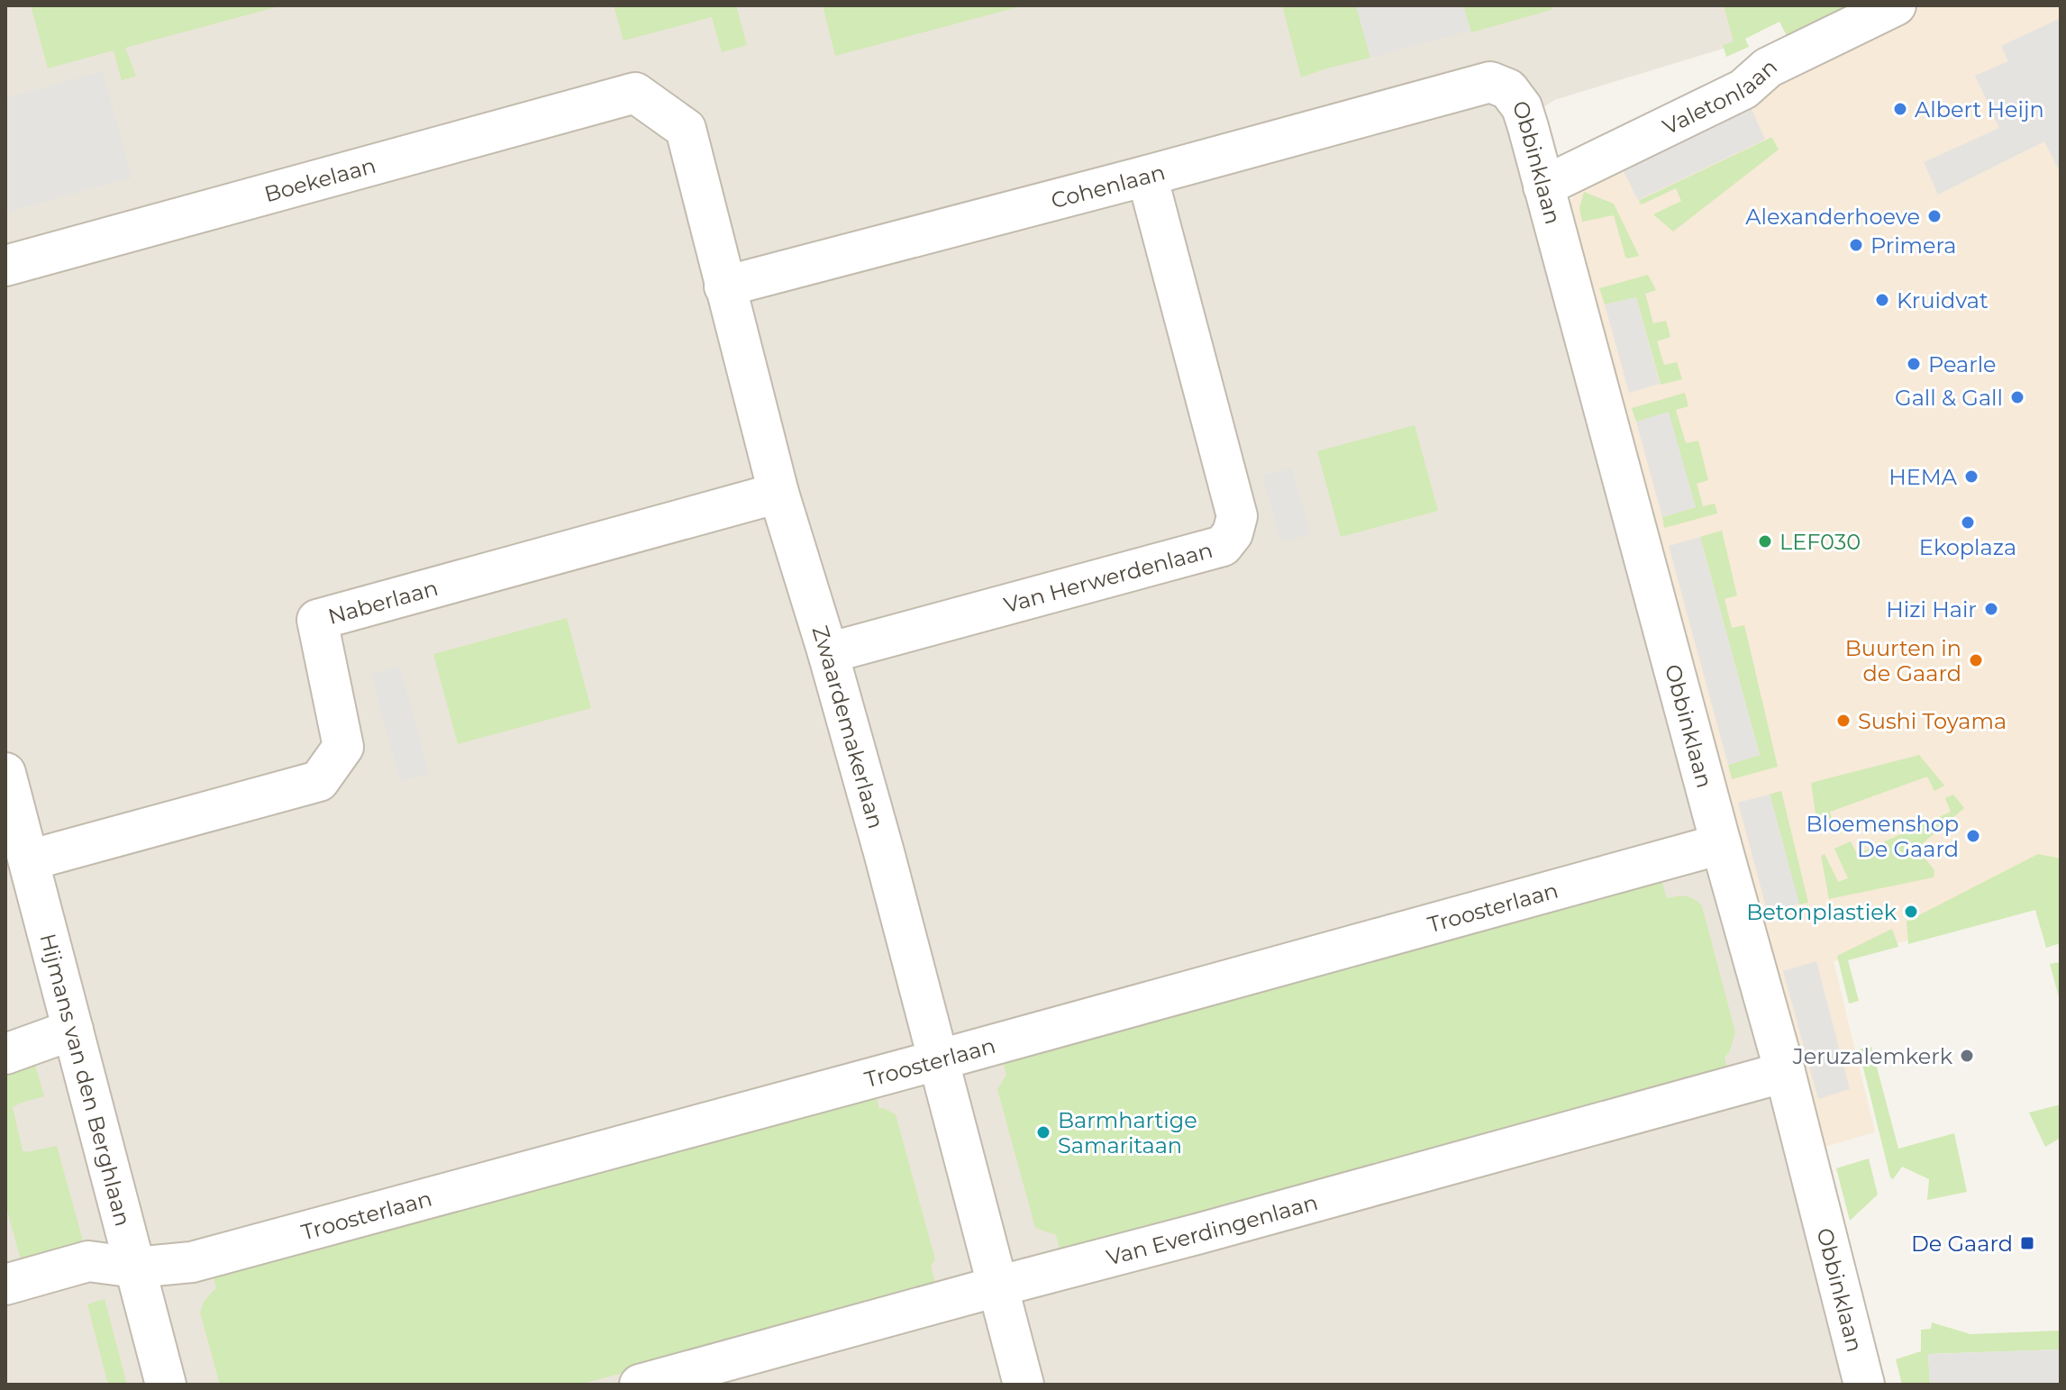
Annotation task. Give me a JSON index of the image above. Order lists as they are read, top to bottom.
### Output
{
  "streets": {
    "street": [
      "Valetonlaan",
      "Obbinklaan",
      "Boekelaan",
      "Cohenlaan",
      "Van Herwerdenlaan",
      "Naberlaan",
      "Zwaardemakerlaan",
      "Troosterlaan",
      "Hijmans van den Berghlaan",
      "Van Everdingenlaan"
    ]
  },
  "crossings": [
    ["Valetonlaan", "Obbinklaan"],
    ["Obbinklaan", "Cohenlaan"],
    ["Obbinklaan", "Troosterlaan"],
    ["Obbinklaan", "Van Everdingenlaan"],
    ["Boekelaan", "Zwaardemakerlaan"],
    ["Cohenlaan", "Van Herwerdenlaan"],
    ["Cohenlaan", "Zwaardemakerlaan"],
    ["Van Herwerdenlaan", "Zwaardemakerlaan"],
    ["Naberlaan", "Zwaardemakerlaan"],
    ["Naberlaan", "Hijmans van den Berghlaan"],
    ["Zwaardemakerlaan", "Troosterlaan"],
    ["Zwaardemakerlaan", "Van Everdingenlaan"],
    ["Troosterlaan", "Hijmans van den Berghlaan"]
  ],
  "places": {
    "other": [
      "Albert Heijn",
      "Alexanderhoeve",
      "Primera",
      "Kruidvat",
      "Pearle",
      "Gall & Gall",
      "HEMA",
      "Ekoplaza",
      "LEF030",
      "Hizi Hair",
      "Buurten in de Gaard",
      "Sushi Toyama",
      "Bloemenshop De Gaard",
      "Betonplastiek",
      "Jeruzalemkerk",
      "Barmhartige Samaritaan"
    ],
    "transit": ["De Gaard"]
  }
}
